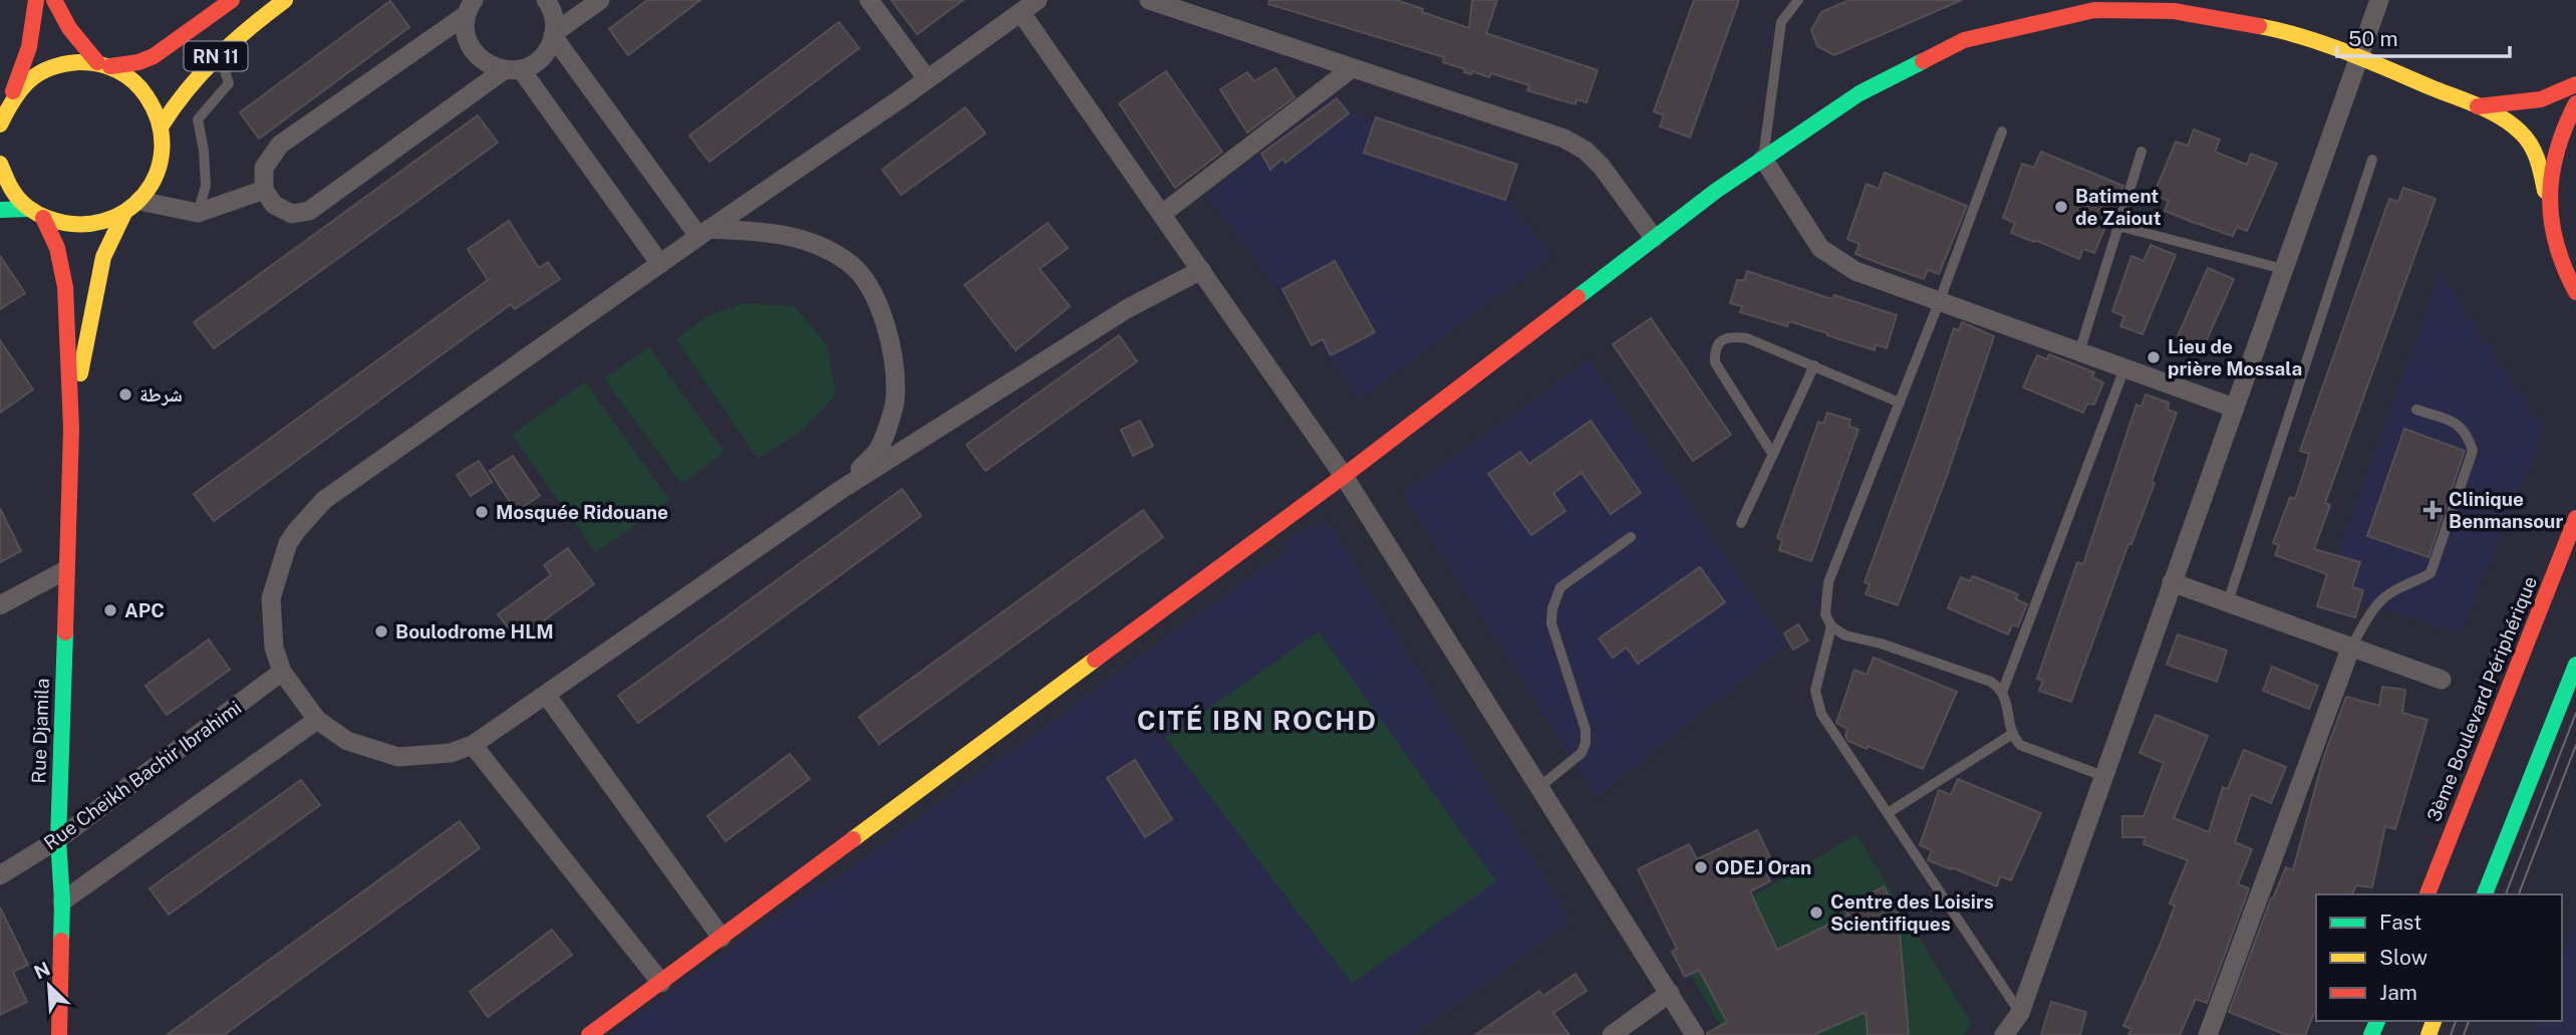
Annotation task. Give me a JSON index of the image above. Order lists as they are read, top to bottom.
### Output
{
  "streets": {
    "main road": ["RN 11", "3ème Boulevard Périphérique", "Rue Djamila"],
    "street": ["Rue Cheikh Bachir Ibrahimi"]
  },
  "crossings": [
    ["Rue Djamila", "Rue Cheikh Bachir Ibrahimi"]
  ],
  "districts": ["CITÉ IBN ROCHD"],
  "places": {
    "other": [
      "Batiment de Zaiout",
      "Lieu de prière Mossala",
      "شرطة",
      "Mosquée Ridouane",
      "APC",
      "Boulodrome HLM",
      "ODEJ Oran",
      "Centre des Loisirs Scientifiques"
    ],
    "health": ["Clinique Benmansour"]
  },
  "legend": ["Fast", "Slow", "Jam"],
  "scale_bar": "50 m",
  "north": "top left"
}
